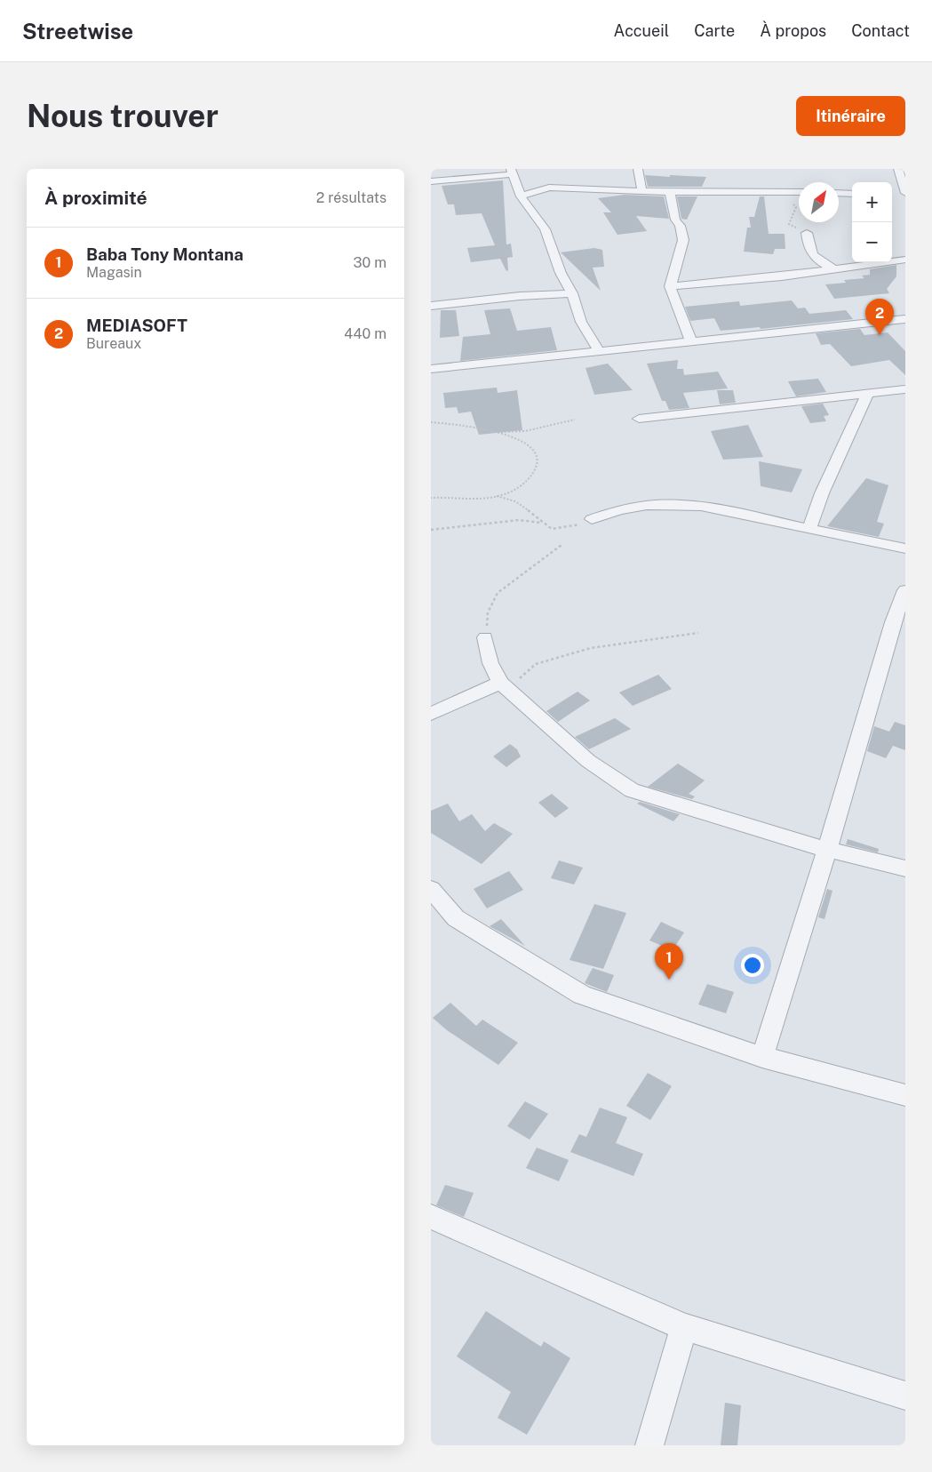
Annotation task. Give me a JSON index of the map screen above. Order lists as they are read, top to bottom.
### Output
{
  "north": "top right",
  "page": {
    "header": "Streetwise",
    "nav": [
      "Accueil",
      "Carte",
      "À propos",
      "Contact"
    ],
    "buttons": "Itinéraire",
    "title": "Nous trouver",
    "heading": ["À proximité", "2 résultats"],
    "map_buttons": ["+", "−"],
    "list": [
      {
        "mark": "1",
        "name": "Baba Tony Montana",
        "note": "Magasin",
        "value": "30 m"
      },
      {
        "mark": "2",
        "name": "MEDIASOFT",
        "note": "Bureaux",
        "value": "440 m"
      }
    ],
    "pins": ["2", "1"]
  }
}
